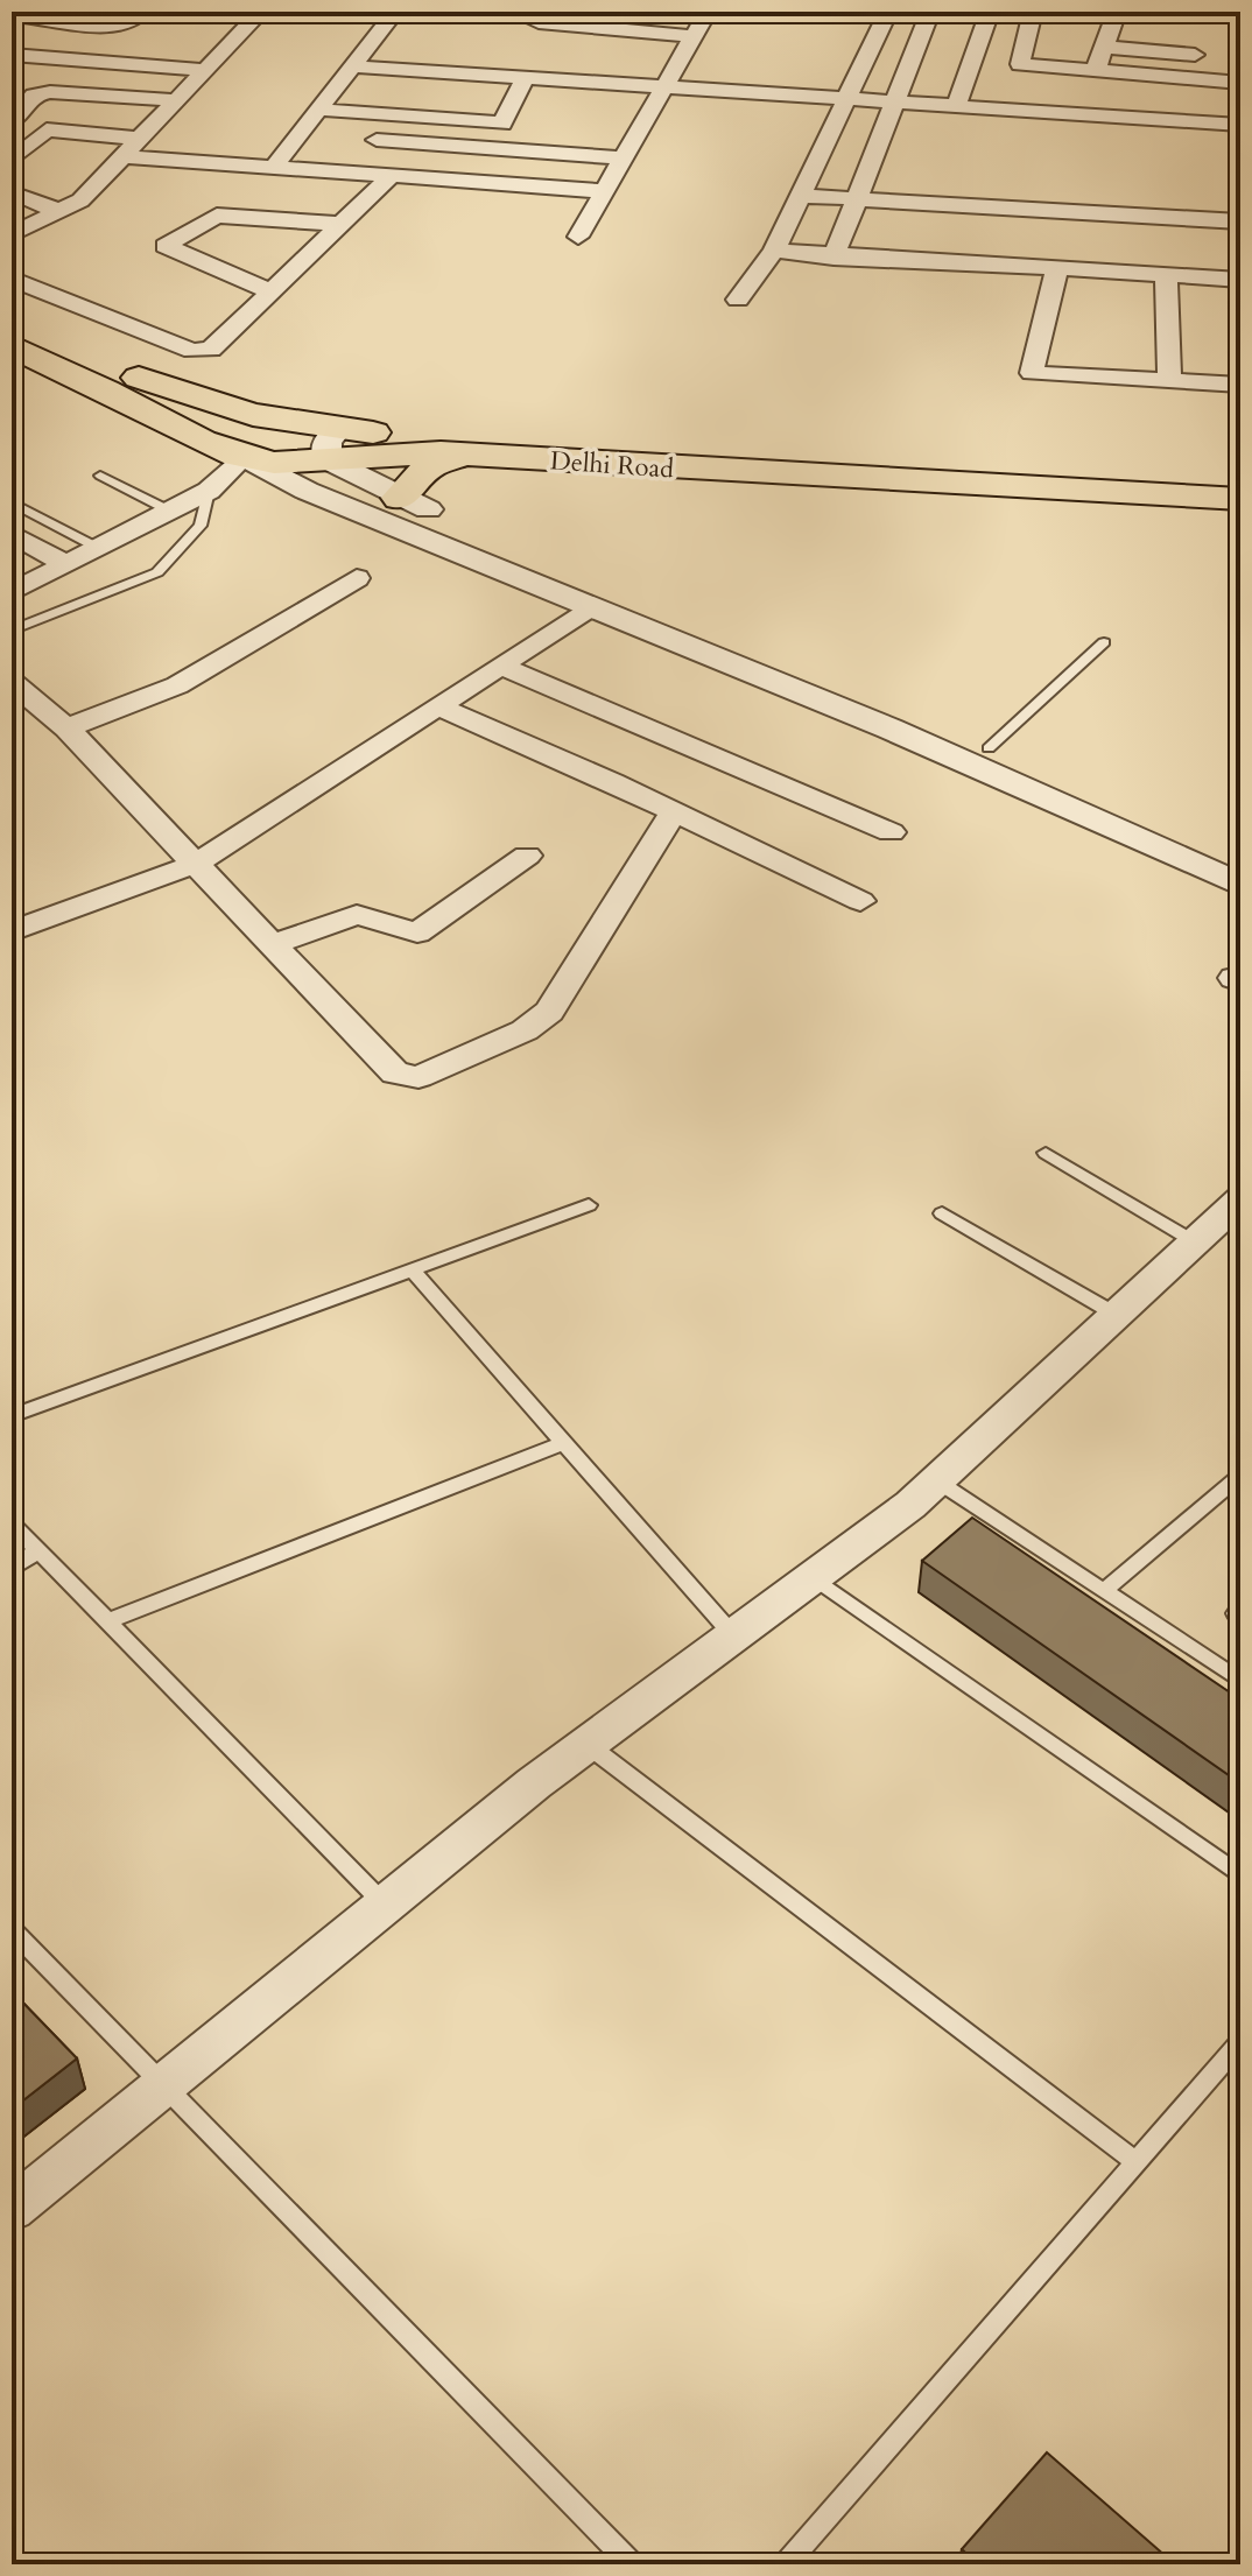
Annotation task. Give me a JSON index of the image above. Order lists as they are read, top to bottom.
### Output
{
  "streets": {
    "main road": ["Delhi Road"]
  }
}
